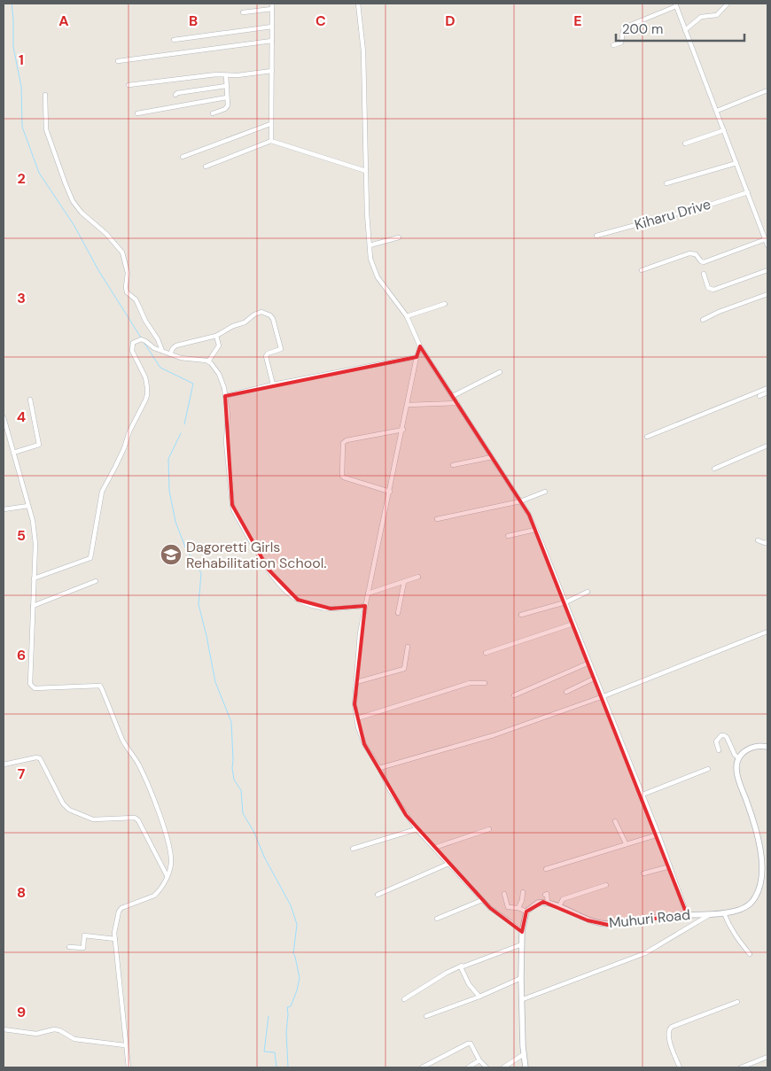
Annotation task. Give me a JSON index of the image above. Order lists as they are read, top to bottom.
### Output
{
  "streets": {
    "main road": ["Muhuri Road"],
    "street": ["Kiharu Drive"]
  },
  "places": {
    "school or university": ["Dagoretti Girls Rehabilitation School."]
  },
  "scale_bar": "200 m",
  "grid": {
    "columns": [
      "A",
      "B",
      "C",
      "D",
      "E"
    ],
    "rows": [
      "1",
      "2",
      "3",
      "4",
      "5",
      "6",
      "7",
      "8",
      "9"
    ]
  }
}
